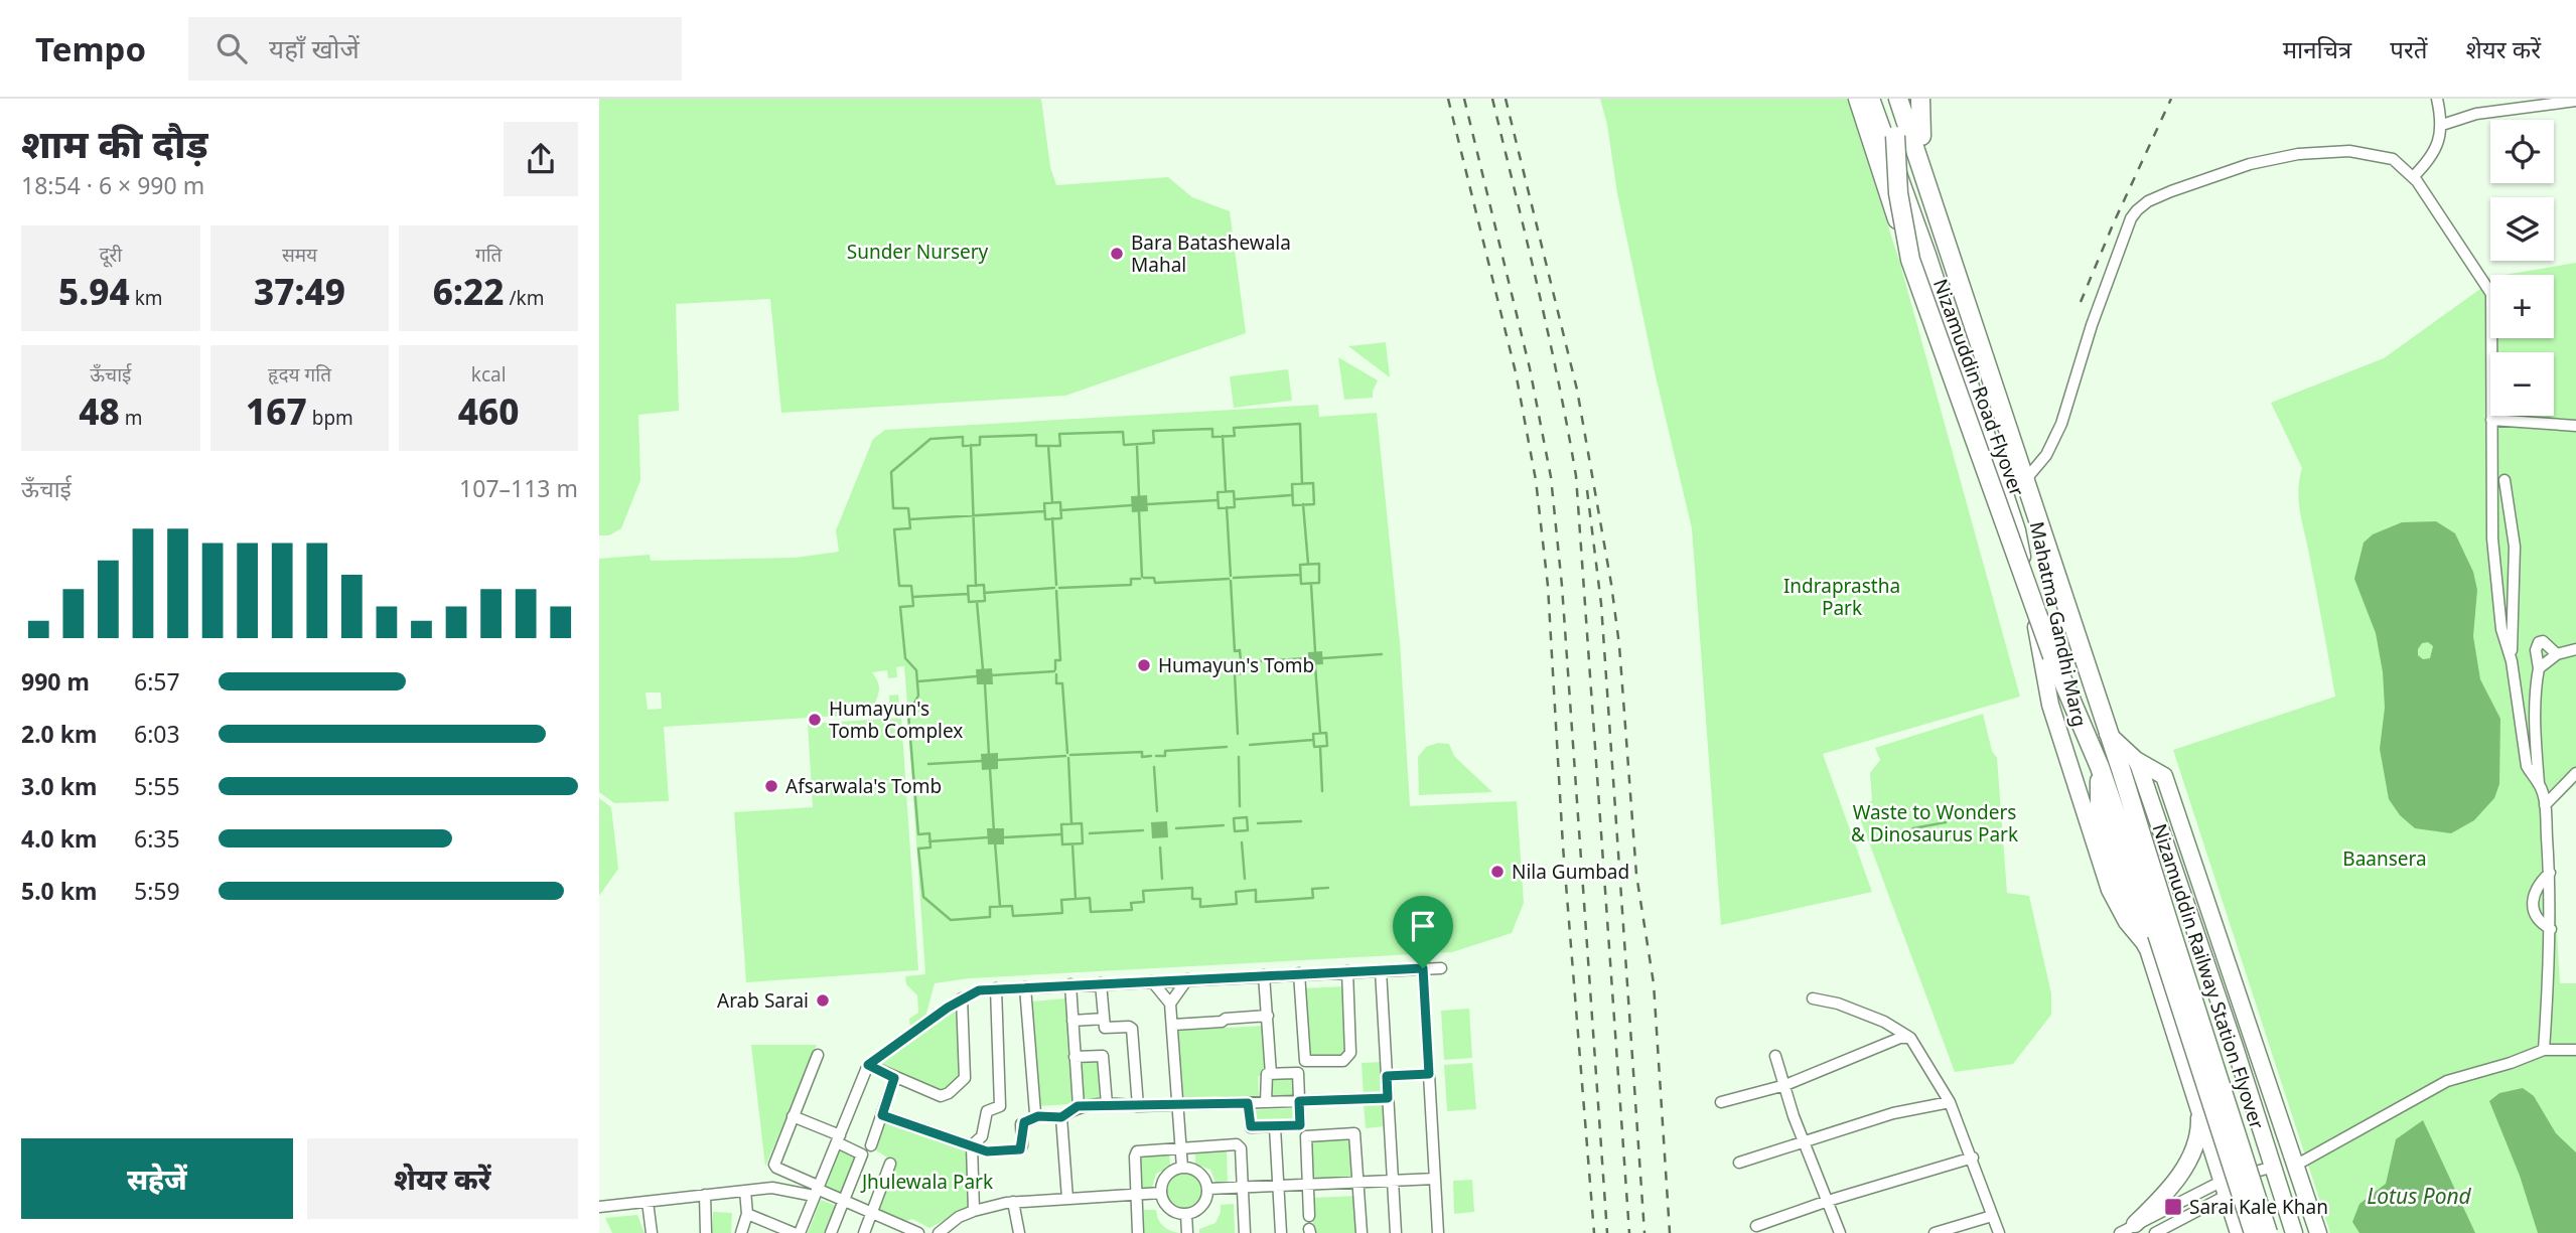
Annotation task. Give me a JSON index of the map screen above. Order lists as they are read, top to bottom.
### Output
{
  "streets": {
    "highway": ["Nizamuddin Road Flyover", "Mahatma Gandhi Marg", "Nizamuddin Railway Station Flyover"]
  },
  "crossings": [
    ["Nizamuddin Road Flyover", "Mahatma Gandhi Marg"],
    ["Nizamuddin Road Flyover", "Nizamuddin Railway Station Flyover"],
    ["Mahatma Gandhi Marg", "Nizamuddin Railway Station Flyover"]
  ],
  "water": ["Lotus Pond"],
  "parks": [
    "Sunder Nursery",
    "Indraprastha Park",
    "Waste to Wonders & Dinosaurus Park",
    "Baansera",
    "Jhulewala Park"
  ],
  "places": {
    "other": [
      "Bara Batashewala Mahal",
      "Humayun's Tomb",
      "Humayun's Tomb Complex",
      "Afsarwala's Tomb",
      "Nila Gumbad",
      "Arab Sarai"
    ],
    "transit": ["Sarai Kale Khan"]
  },
  "page": {
    "header": "Tempo",
    "search": "यहाँ खोजें",
    "nav": ["मानचित्र", "परतें", "शेयर करें"],
    "heading": ["शाम की दौड़", "18:54 · 6 × 990 m"],
    "map_buttons": ["+", "−"],
    "stats": [
      ["दूरी", "5.94 km"],
      ["समय", "37:49"],
      ["गति", "6:22 /km"],
      ["ऊँचाई", "48 m"],
      ["हृदय गति", "167 bpm"],
      ["kcal", "460"]
    ],
    "chart": ["ऊँचाई", "107–113 m"],
    "list": [
      {
        "name": "990 m",
        "note": "6:57"
      },
      {
        "name": "2.0 km",
        "note": "6:03"
      },
      {
        "name": "3.0 km",
        "note": "5:55"
      },
      {
        "name": "4.0 km",
        "note": "6:35"
      },
      {
        "name": "5.0 km",
        "note": "5:59"
      }
    ],
    "buttons": ["सहेजें", "शेयर करें"]
  }
}
